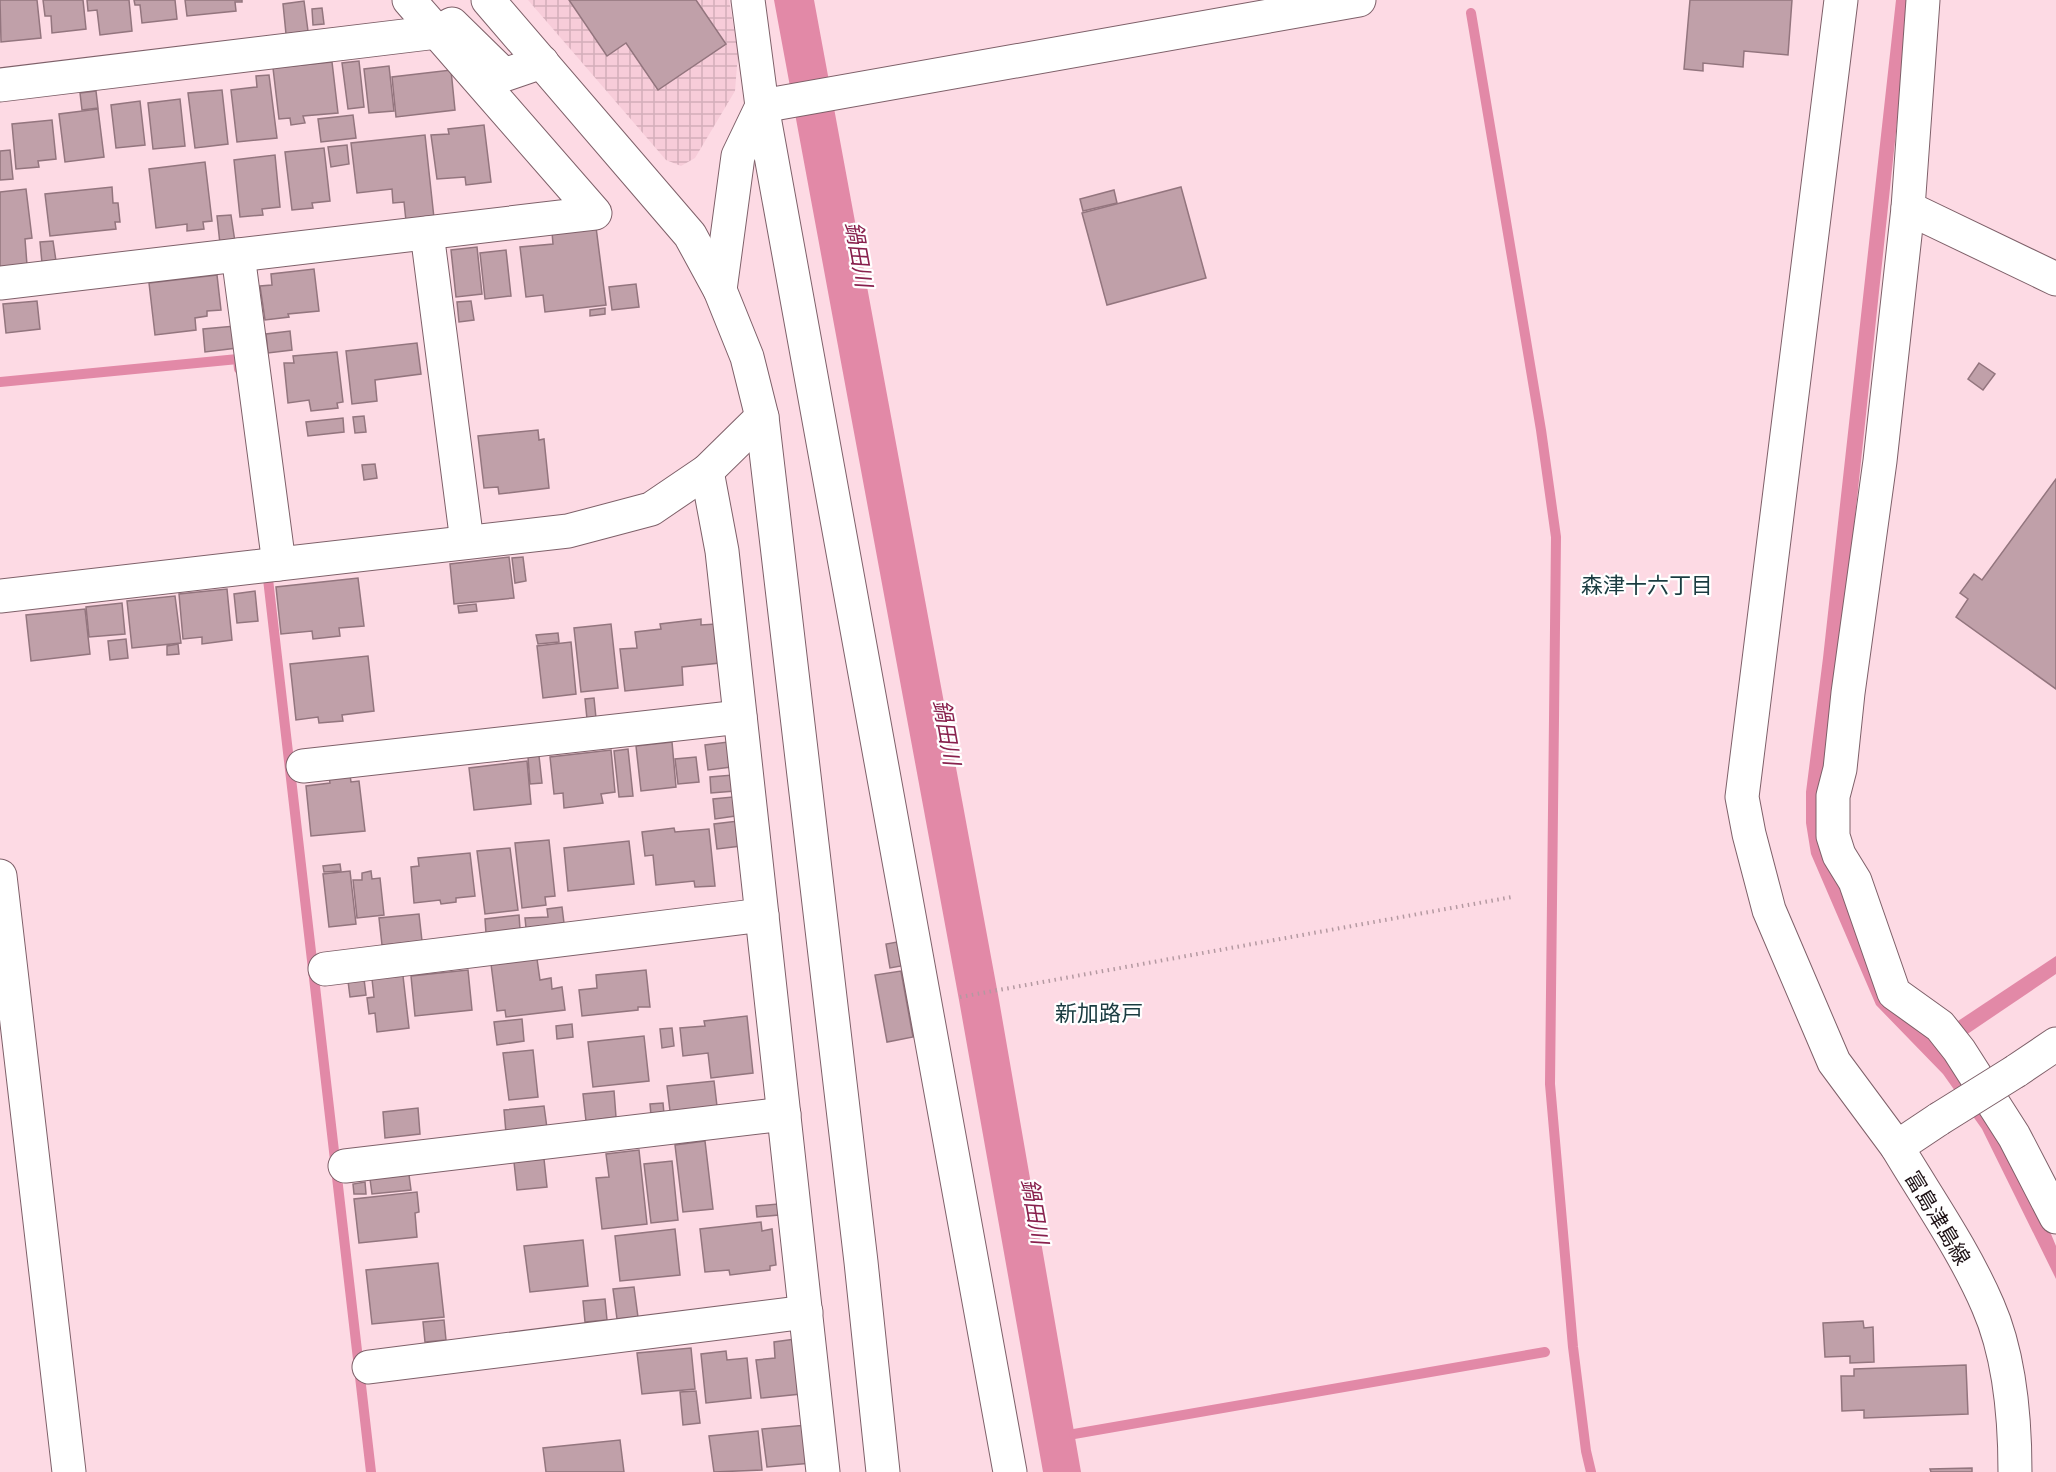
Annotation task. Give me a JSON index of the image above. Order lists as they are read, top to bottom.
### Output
{
  "streets": {
    "street": ["富島津島線"]
  },
  "districts": ["森津十六丁目", "新加路戸"],
  "water": ["鍋田川"]
}
